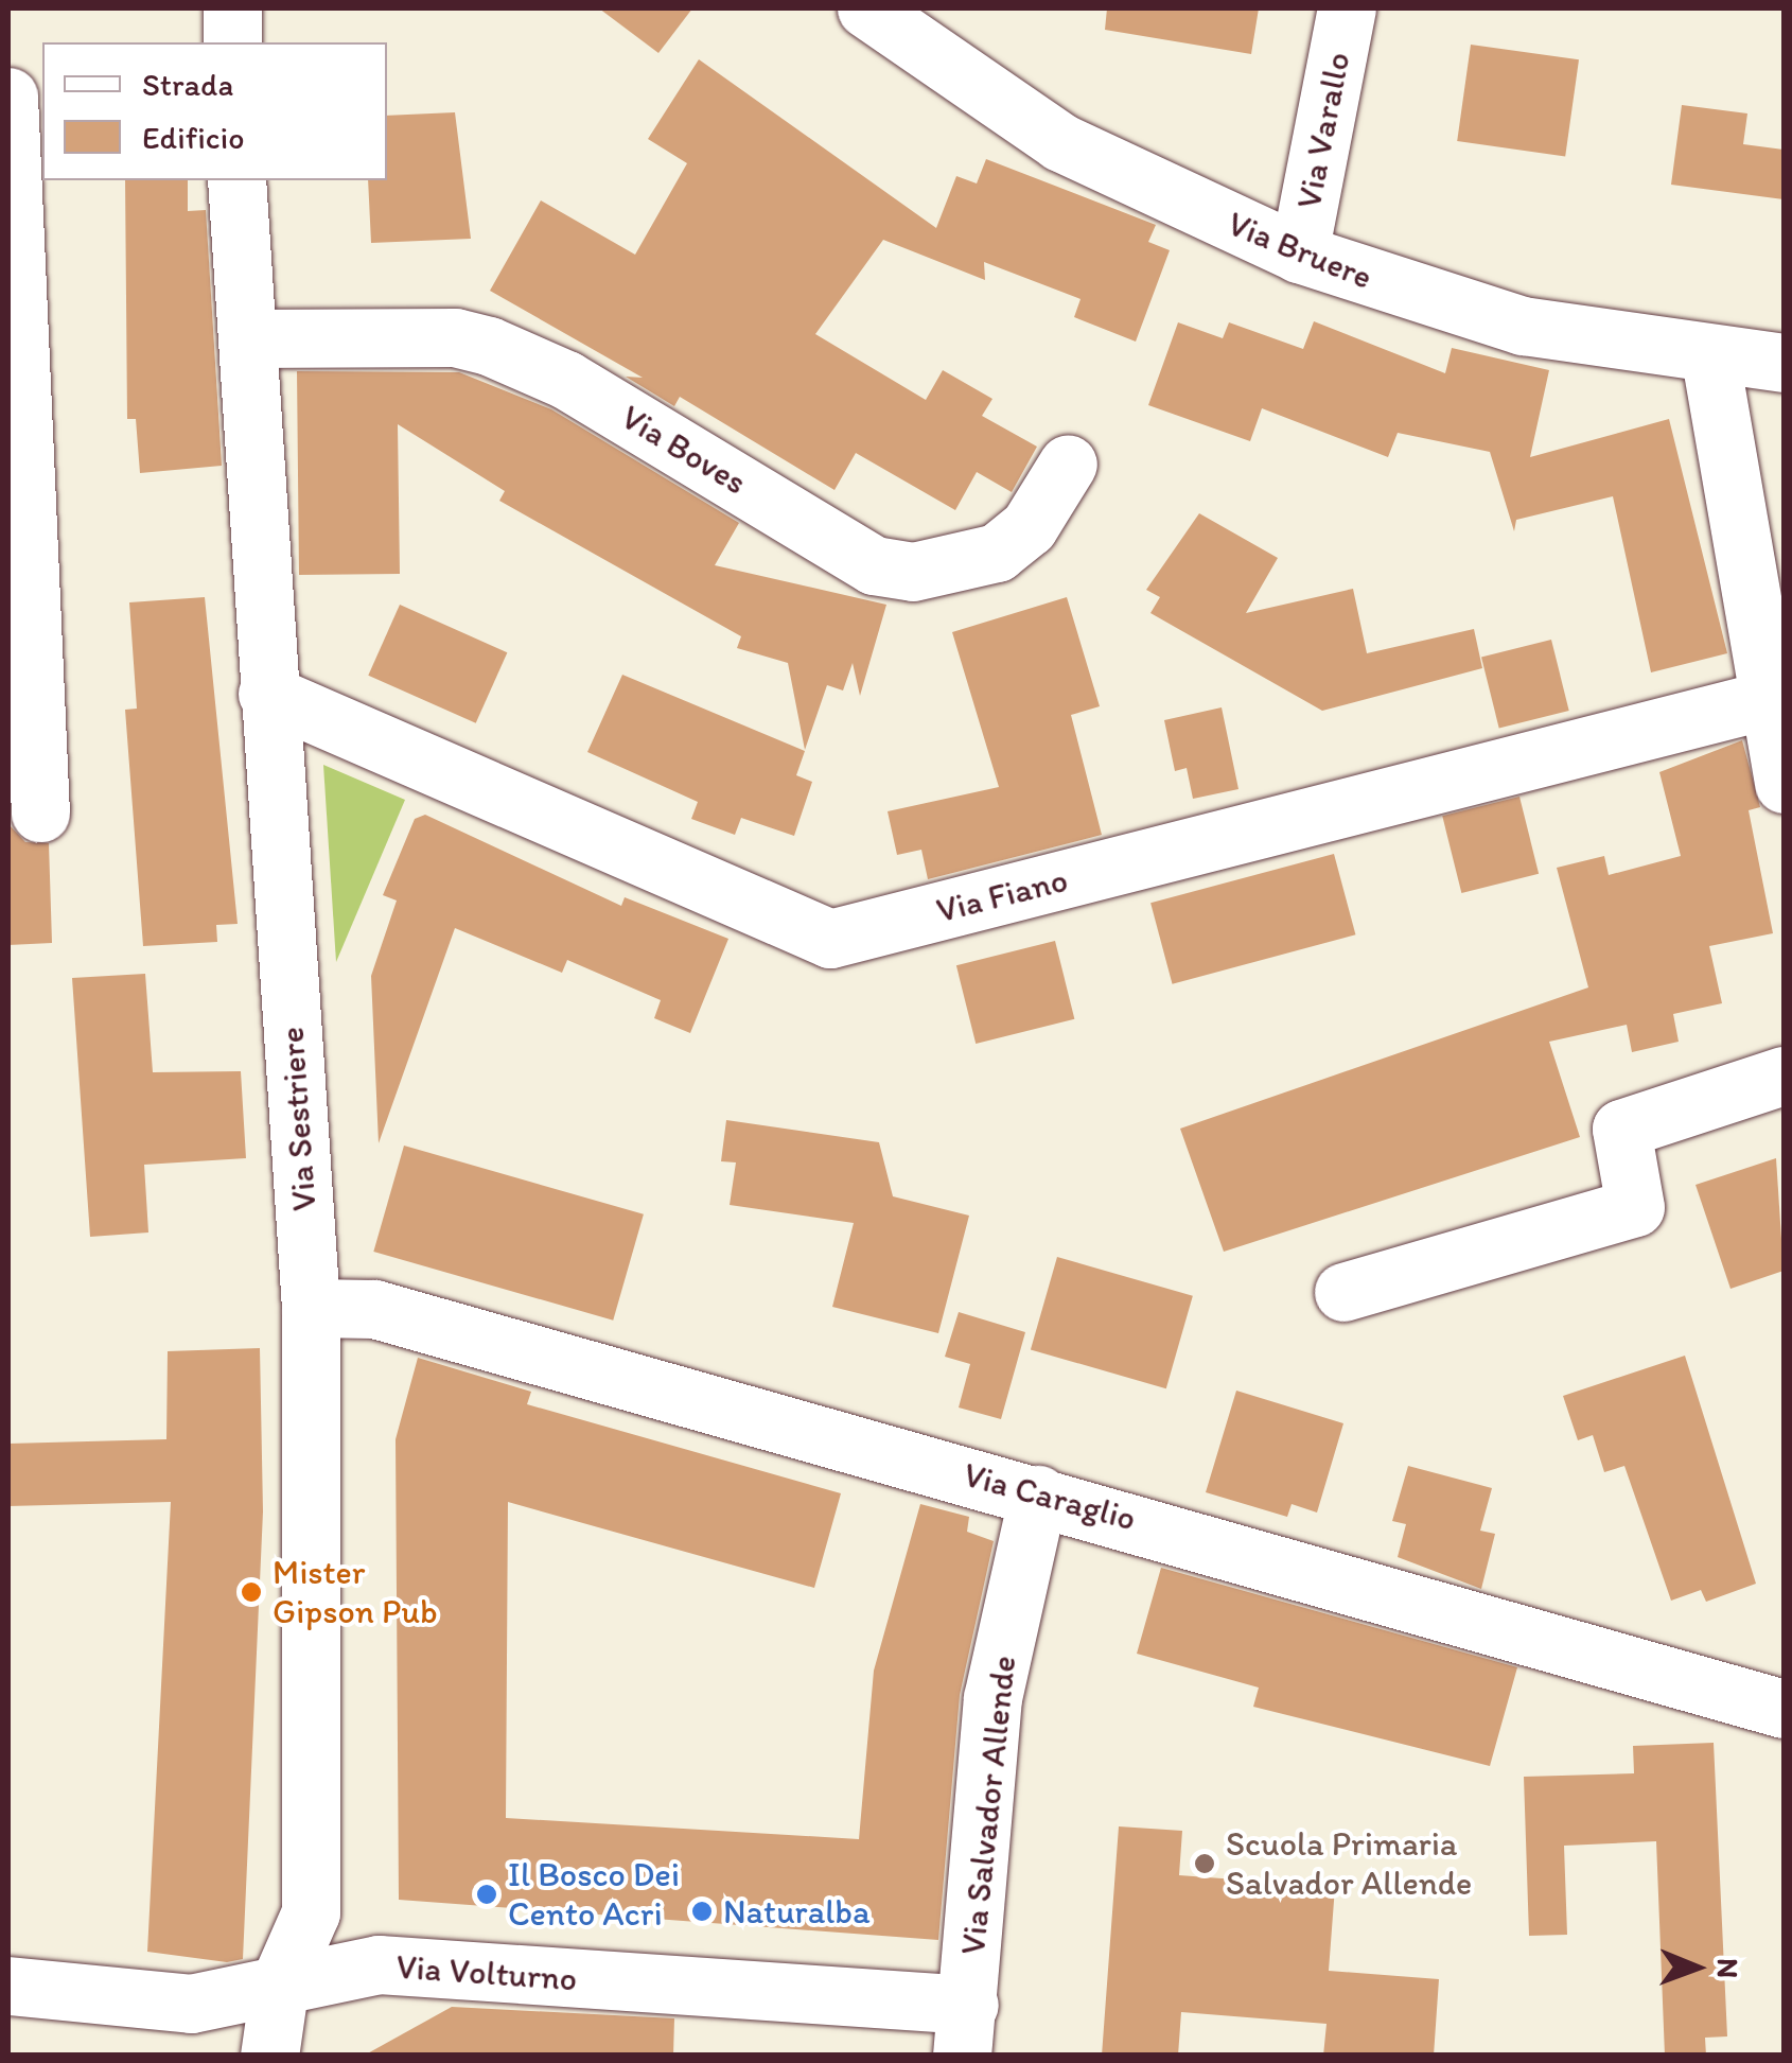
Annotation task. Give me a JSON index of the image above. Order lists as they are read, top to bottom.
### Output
{
  "streets": {
    "street": [
      "Via Varallo",
      "Via Bruere",
      "Via Boves",
      "Via Fiano",
      "Via Sestriere",
      "Via Caraglio",
      "Via Salvador Allende",
      "Via Volturno"
    ]
  },
  "crossings": [
    ["Via Varallo", "Via Bruere"],
    ["Via Boves", "Via Sestriere"],
    ["Via Fiano", "Via Sestriere"],
    ["Via Sestriere", "Via Caraglio"],
    ["Via Sestriere", "Via Volturno"],
    ["Via Caraglio", "Via Salvador Allende"],
    ["Via Salvador Allende", "Via Volturno"]
  ],
  "places": [
    "Mister Gipson Pub",
    "Scuola Primaria Salvador Allende",
    "Il Bosco Dei Cento Acri",
    "Naturalba"
  ],
  "legend": ["Strada", "Edificio"],
  "north": "right"
}
